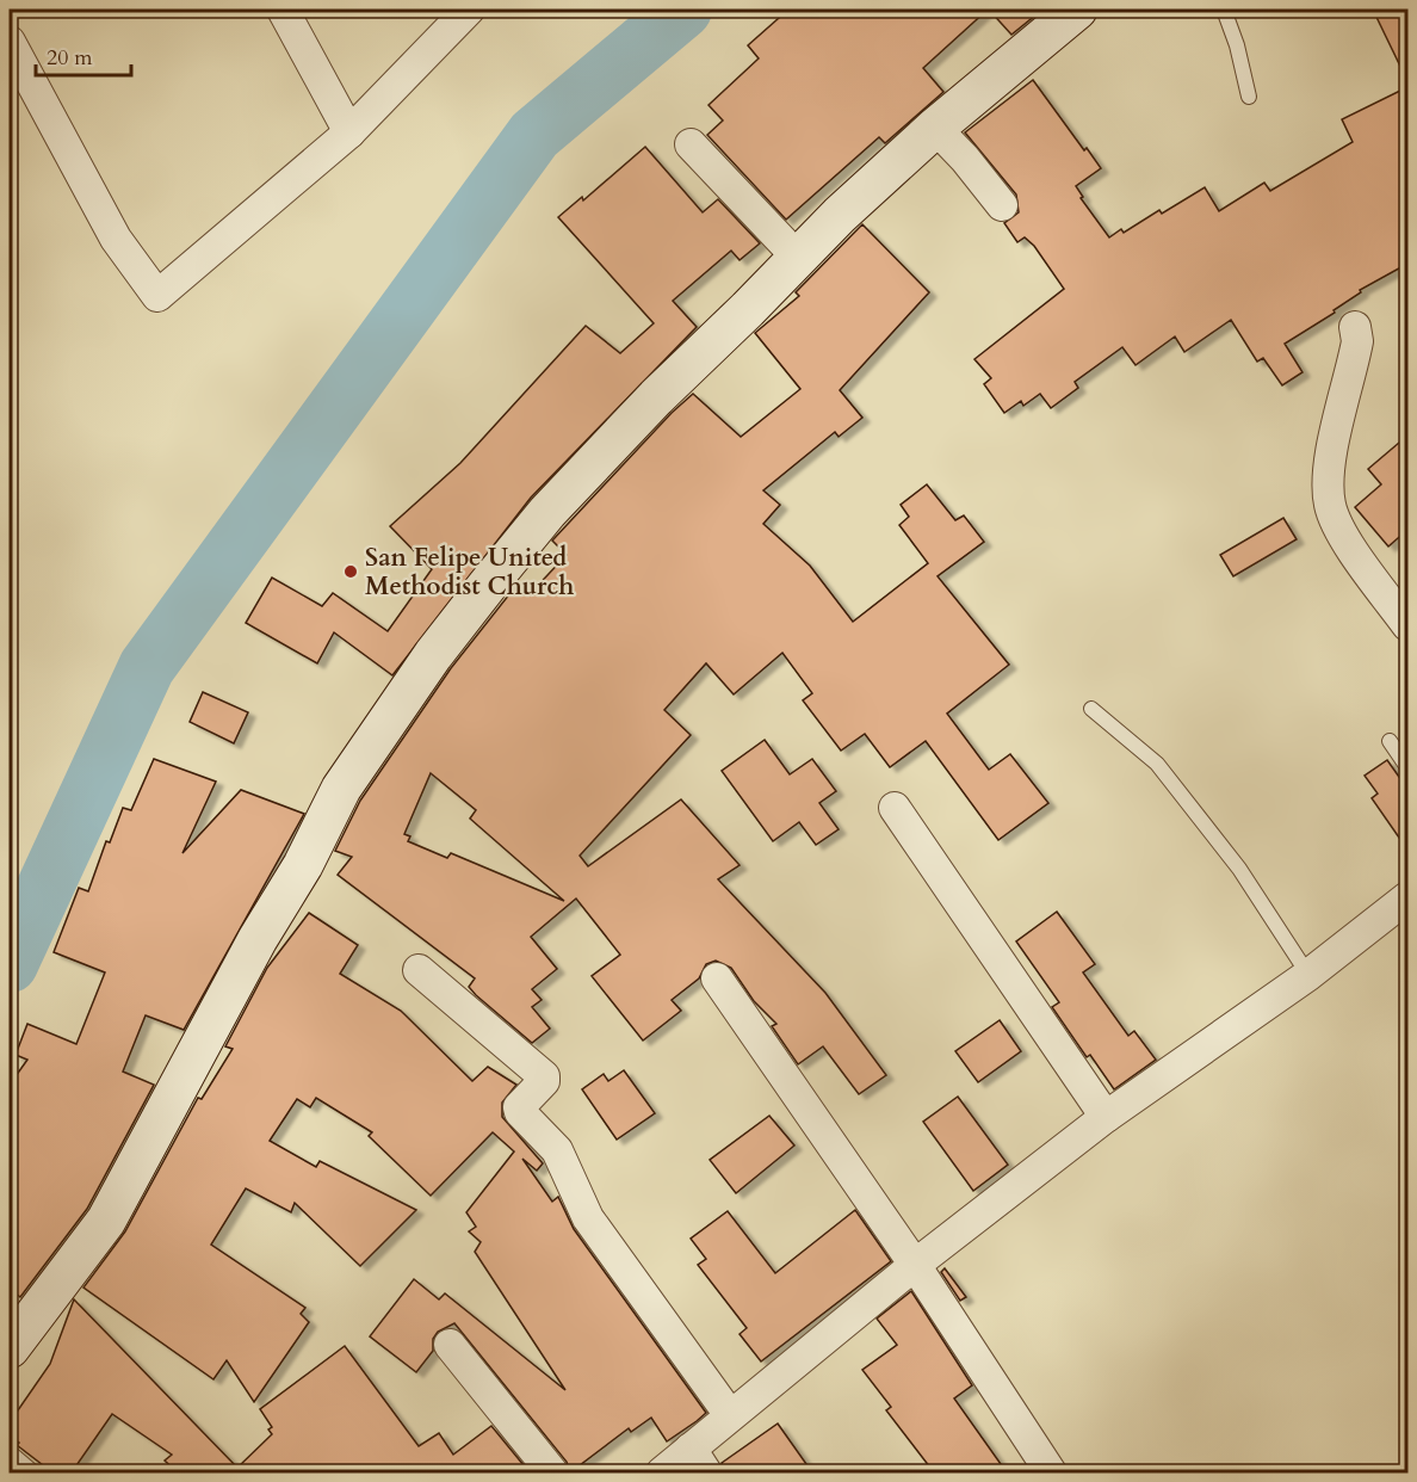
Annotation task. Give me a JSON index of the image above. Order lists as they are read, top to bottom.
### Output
{
  "places": ["San Felipe United Methodist Church"],
  "scale_bar": "20 m"
}
